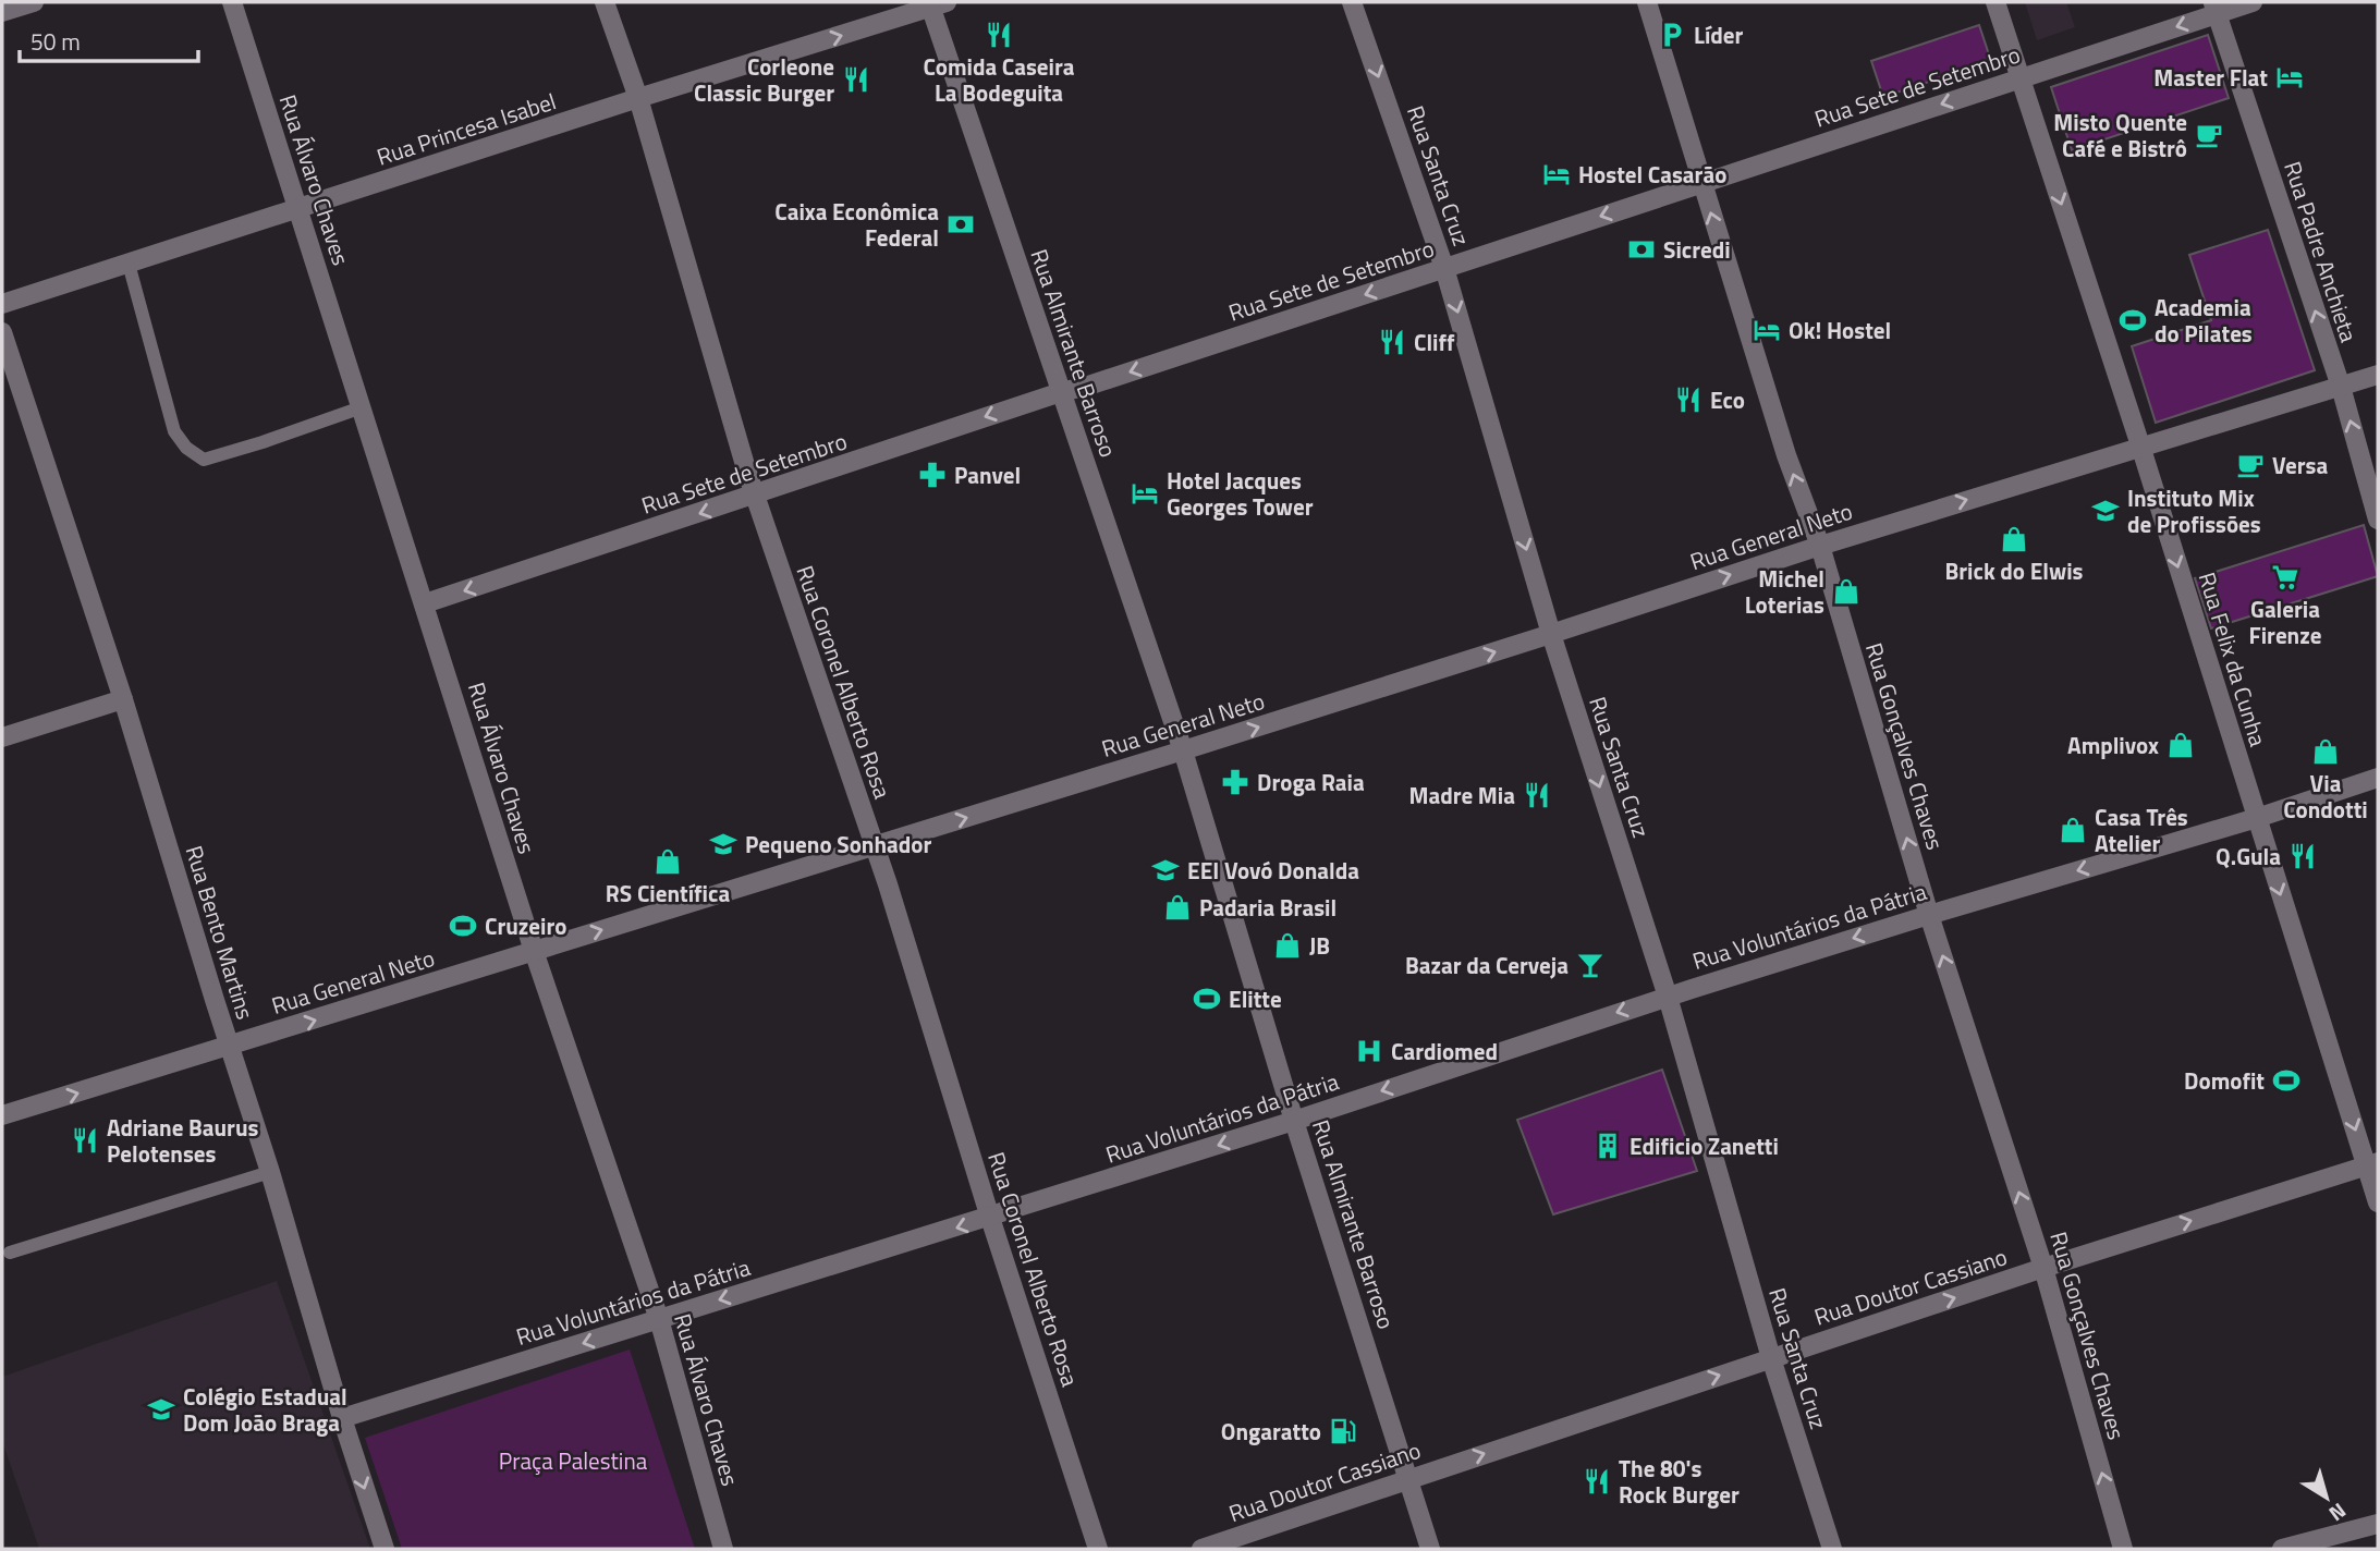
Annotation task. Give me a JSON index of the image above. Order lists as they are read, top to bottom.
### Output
{
  "streets": {
    "street": [
      "Rua Sete de Setembro",
      "Rua Princesa Isabel",
      "Rua Santa Cruz",
      "Rua Álvaro Chaves",
      "Rua Padre Anchieta",
      "Rua Almirante Barroso",
      "Rua General Neto",
      "Rua Felix da Cunha",
      "Rua Coronel Alberto Rosa",
      "Rua Gonçalves Chaves",
      "Rua Voluntários da Pátria",
      "Rua Bento Martins",
      "Rua Doutor Cassiano"
    ]
  },
  "crossings": [
    ["Rua Sete de Setembro", "Rua Santa Cruz"],
    ["Rua Sete de Setembro", "Rua Álvaro Chaves"],
    ["Rua Sete de Setembro", "Rua Padre Anchieta"],
    ["Rua Sete de Setembro", "Rua Almirante Barroso"],
    ["Rua Sete de Setembro", "Rua Felix da Cunha"],
    ["Rua Sete de Setembro", "Rua Coronel Alberto Rosa"],
    ["Rua Sete de Setembro", "Rua Gonçalves Chaves"],
    ["Rua Princesa Isabel", "Rua Álvaro Chaves"],
    ["Rua Princesa Isabel", "Rua Almirante Barroso"],
    ["Rua Princesa Isabel", "Rua Coronel Alberto Rosa"],
    ["Rua Santa Cruz", "Rua General Neto"],
    ["Rua Santa Cruz", "Rua Voluntários da Pátria"],
    ["Rua Santa Cruz", "Rua Doutor Cassiano"],
    ["Rua Álvaro Chaves", "Rua General Neto"],
    ["Rua Álvaro Chaves", "Rua Voluntários da Pátria"],
    ["Rua Padre Anchieta", "Rua General Neto"],
    ["Rua Almirante Barroso", "Rua General Neto"],
    ["Rua Almirante Barroso", "Rua Voluntários da Pátria"],
    ["Rua Almirante Barroso", "Rua Doutor Cassiano"],
    ["Rua General Neto", "Rua Felix da Cunha"],
    ["Rua General Neto", "Rua Coronel Alberto Rosa"],
    ["Rua General Neto", "Rua Gonçalves Chaves"],
    ["Rua General Neto", "Rua Bento Martins"],
    ["Rua Felix da Cunha", "Rua Voluntários da Pátria"],
    ["Rua Felix da Cunha", "Rua Doutor Cassiano"],
    ["Rua Coronel Alberto Rosa", "Rua Voluntários da Pátria"],
    ["Rua Gonçalves Chaves", "Rua Voluntários da Pátria"],
    ["Rua Gonçalves Chaves", "Rua Doutor Cassiano"],
    ["Rua Voluntários da Pátria", "Rua Bento Martins"]
  ],
  "one_way": [
    "Rua Sete de Setembro",
    "Rua Santa Cruz",
    "Rua Padre Anchieta",
    "Rua General Neto",
    "Rua Felix da Cunha",
    "Rua Gonçalves Chaves",
    "Rua Voluntários da Pátria",
    "Rua Doutor Cassiano"
  ],
  "parks": ["Praça Palestina"],
  "places": {
    "restaurant": [
      "Comida Caseira La Bodeguita",
      "Corleone Classic Burger",
      "Cliff",
      "Eco",
      "Madre Mia",
      "Q.Gula",
      "Adriane Baurus Pelotenses",
      "The 80's Rock Burger"
    ],
    "parking": ["Líder"],
    "hotel": [
      "Master Flat",
      "Hostel Casarão",
      "Ok! Hostel",
      "Hotel Jacques Georges Tower"
    ],
    "cafe": ["Misto Quente Café e Bistrô", "Versa"],
    "bank": ["Caixa Econômica Federal", "Sicredi"],
    "sports": [
      "Academia do Pilates",
      "Cruzeiro",
      "Elitte",
      "Domofit"
    ],
    "pharmacy": ["Panvel", "Droga Raia"],
    "school or university": [
      "Instituto Mix de Profissões",
      "Pequeno Sonhador",
      "EEI Vovó Donalda",
      "Colégio Estadual Dom João Braga"
    ],
    "shop": [
      "Brick do Elwis",
      "Michel Loterias",
      "Amplivox",
      "Via Condotti",
      "Casa Três Atelier",
      "RS Científica",
      "Padaria Brasil",
      "JB"
    ],
    "supermarket": ["Galeria Firenze"],
    "bar": ["Bazar da Cerveja"],
    "hospital": ["Cardiomed"],
    "building": ["Edificio Zanetti"],
    "fuel station": ["Ongaratto"]
  },
  "scale_bar": "50 m",
  "north": "bottom right"
}
